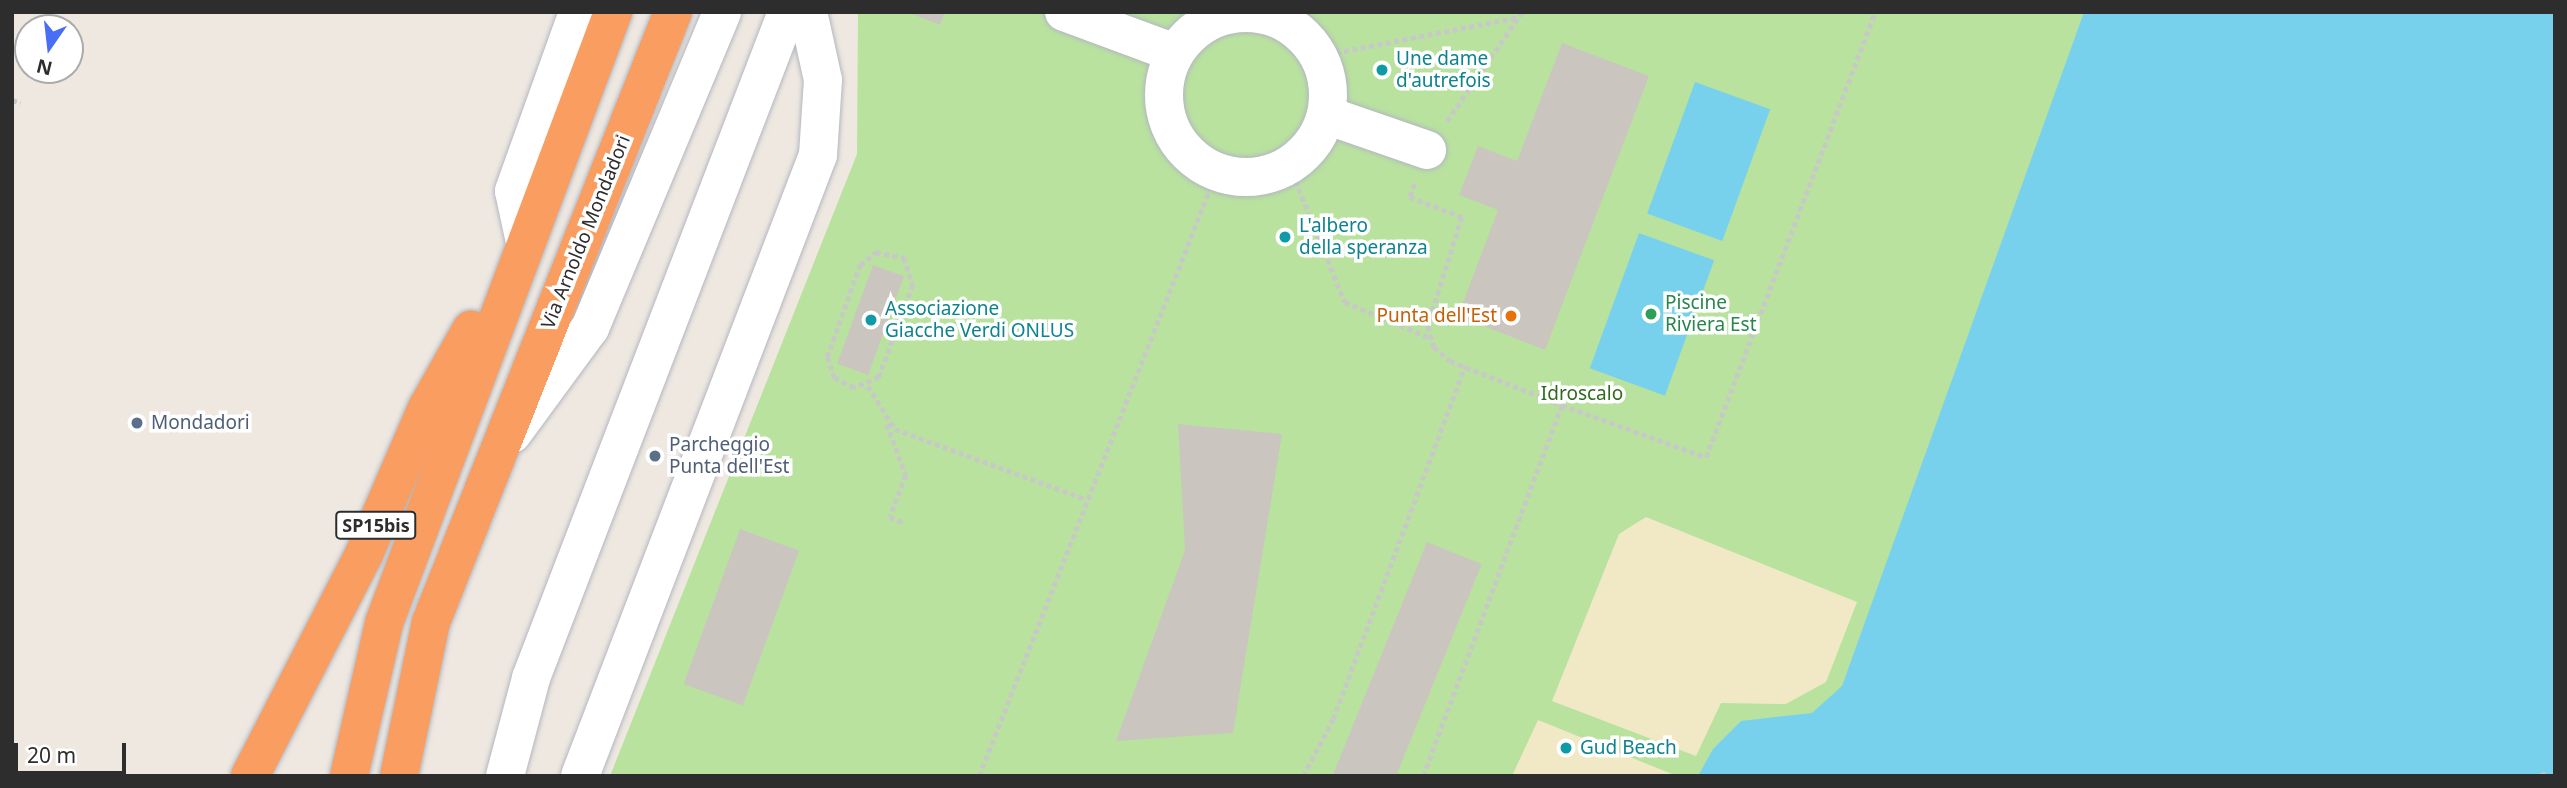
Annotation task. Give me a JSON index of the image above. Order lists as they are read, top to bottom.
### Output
{
  "streets": {
    "highway": ["Via Arnoldo Mondadori", "SP15bis"]
  },
  "parks": ["Idroscalo"],
  "places": [
    "Une dame d'autrefois",
    "L'albero della speranza",
    "Piscine Riviera Est",
    "Punta dell'Est",
    "Associazione Giacche Verdi ONLUS",
    "Mondadori",
    "Parcheggio Punta dell'Est",
    "Gud Beach"
  ],
  "scale_bar": "20 m",
  "north": "bottom"
}
